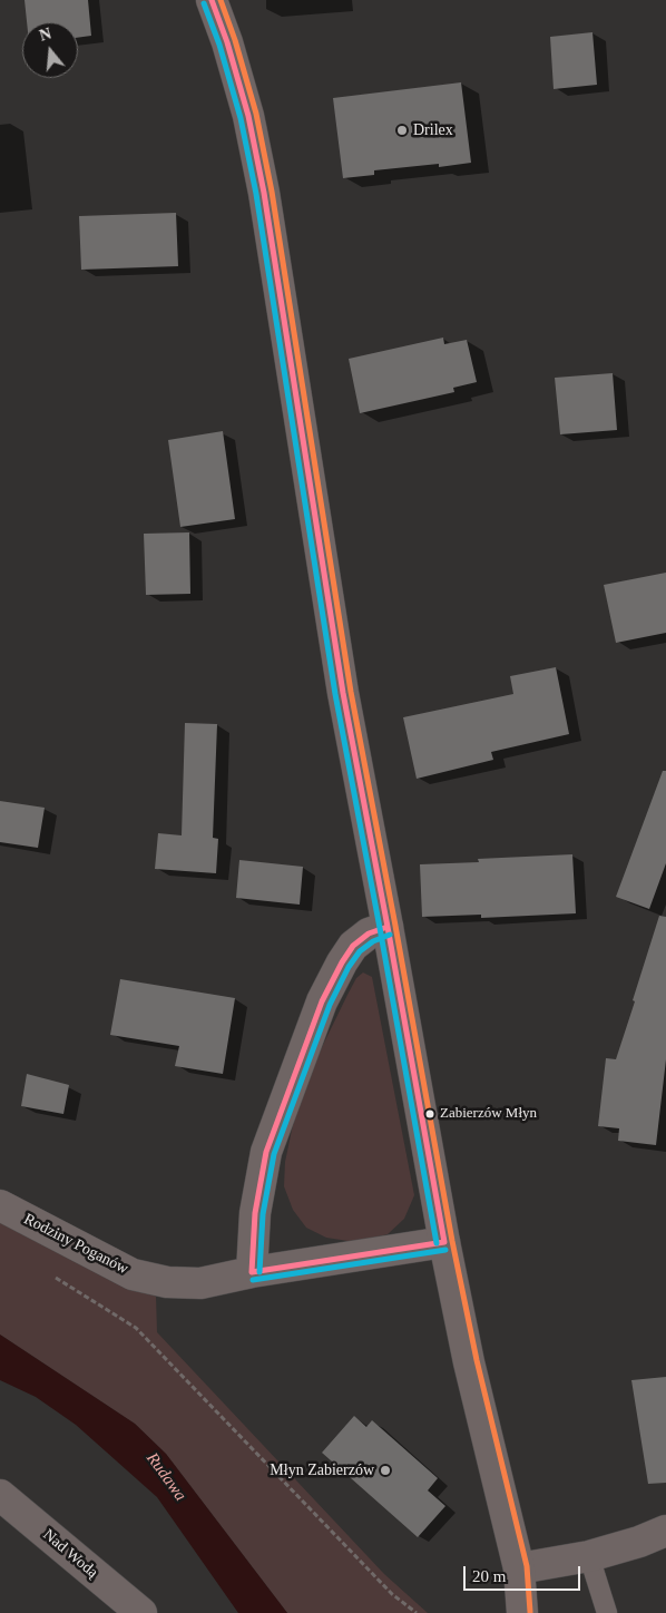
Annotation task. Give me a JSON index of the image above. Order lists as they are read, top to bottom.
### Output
{
  "streets": {
    "street": ["Rodziny Poganów", "Nad Wodą"]
  },
  "water": ["Rudawa"],
  "places": ["Drilex", "Zabierzów Młyn", "Młyn Zabierzów"],
  "scale_bar": "20 m",
  "north": "top"
}
